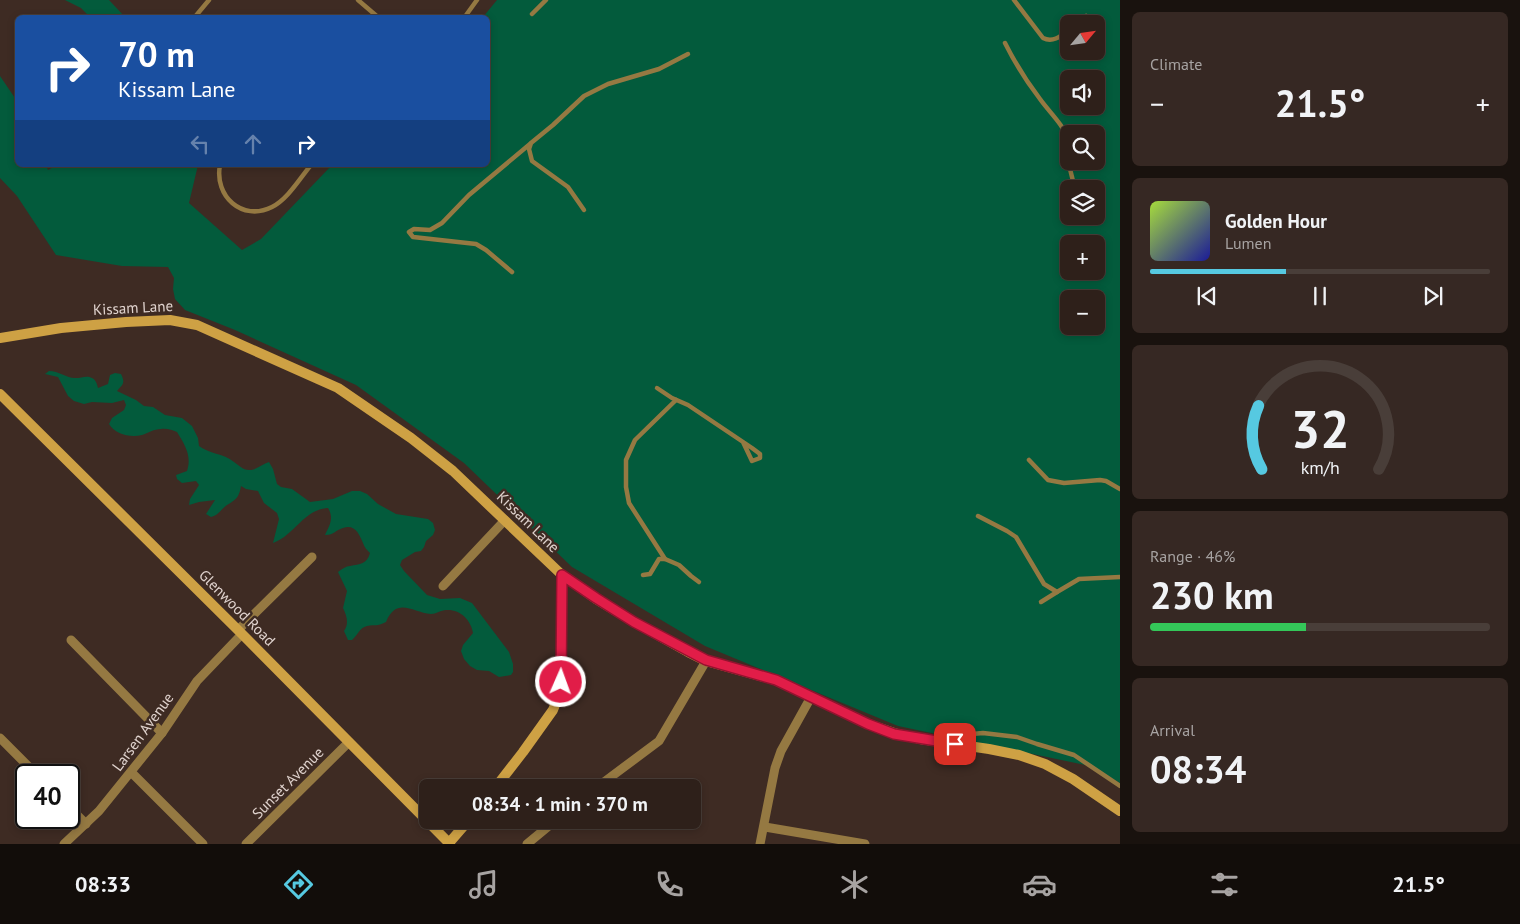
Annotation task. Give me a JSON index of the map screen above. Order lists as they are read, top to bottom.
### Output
{
  "streets": {
    "street": [
      "Kissam Lane",
      "Glenwood Road",
      "Larsen Avenue",
      "Sunset Avenue"
    ]
  },
  "crossings": [
    ["Glenwood Road", "Larsen Avenue"],
    ["Glenwood Road", "Sunset Avenue"]
  ],
  "north": "top right",
  "page": {
    "tile": [
      "Climate",
      ["Range · 46%", "230 km"],
      ["Arrival", "08:34"]
    ],
    "map_buttons": ["+", "−"],
    "turn": ["70 m", "Kissam Lane"],
    "heat": ["−", "21.5°", "+"],
    "song": ["Golden Hour", "Lumen"],
    "limit": "40",
    "trip": "08:34 · 1 min · 370 m",
    "tabs": ["08:33", "21.5°"],
    "gauge": ["32", "km/h"]
  }
}
